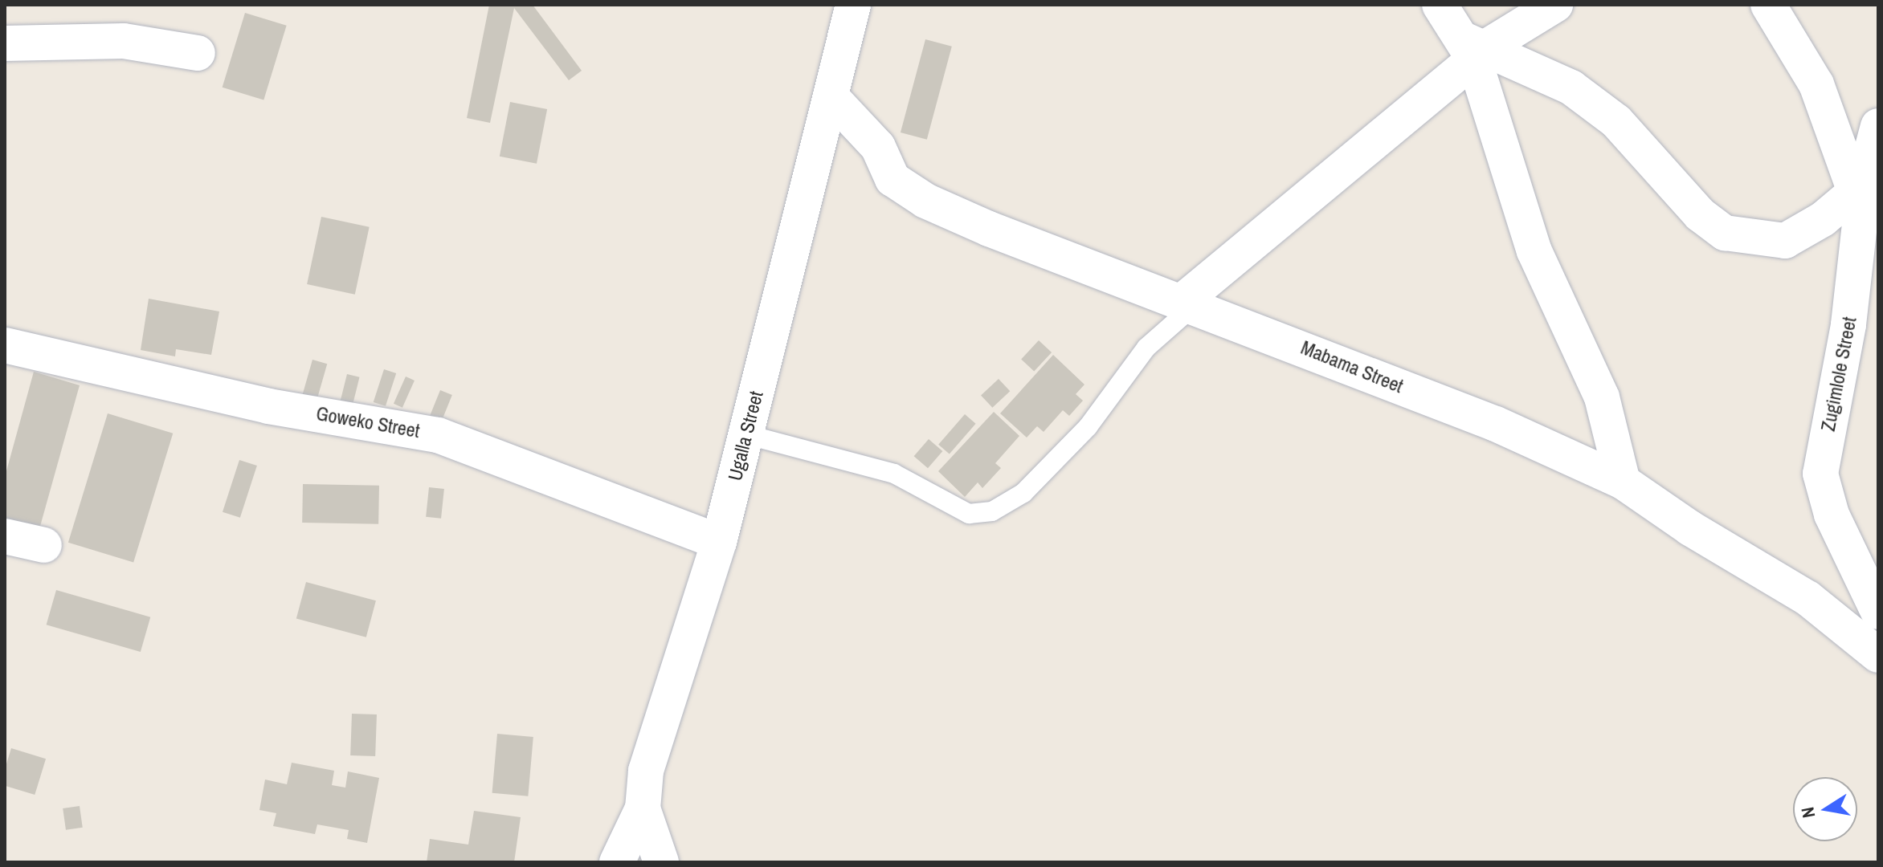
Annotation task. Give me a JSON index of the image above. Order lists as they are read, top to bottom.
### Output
{
  "streets": {
    "street": [
      "Mabama Street",
      "Zugimlole Street",
      "Goweko Street",
      "Ugalla Street"
    ]
  },
  "crossings": [
    ["Mabama Street", "Ugalla Street"],
    ["Goweko Street", "Ugalla Street"]
  ],
  "north": "left"
}
